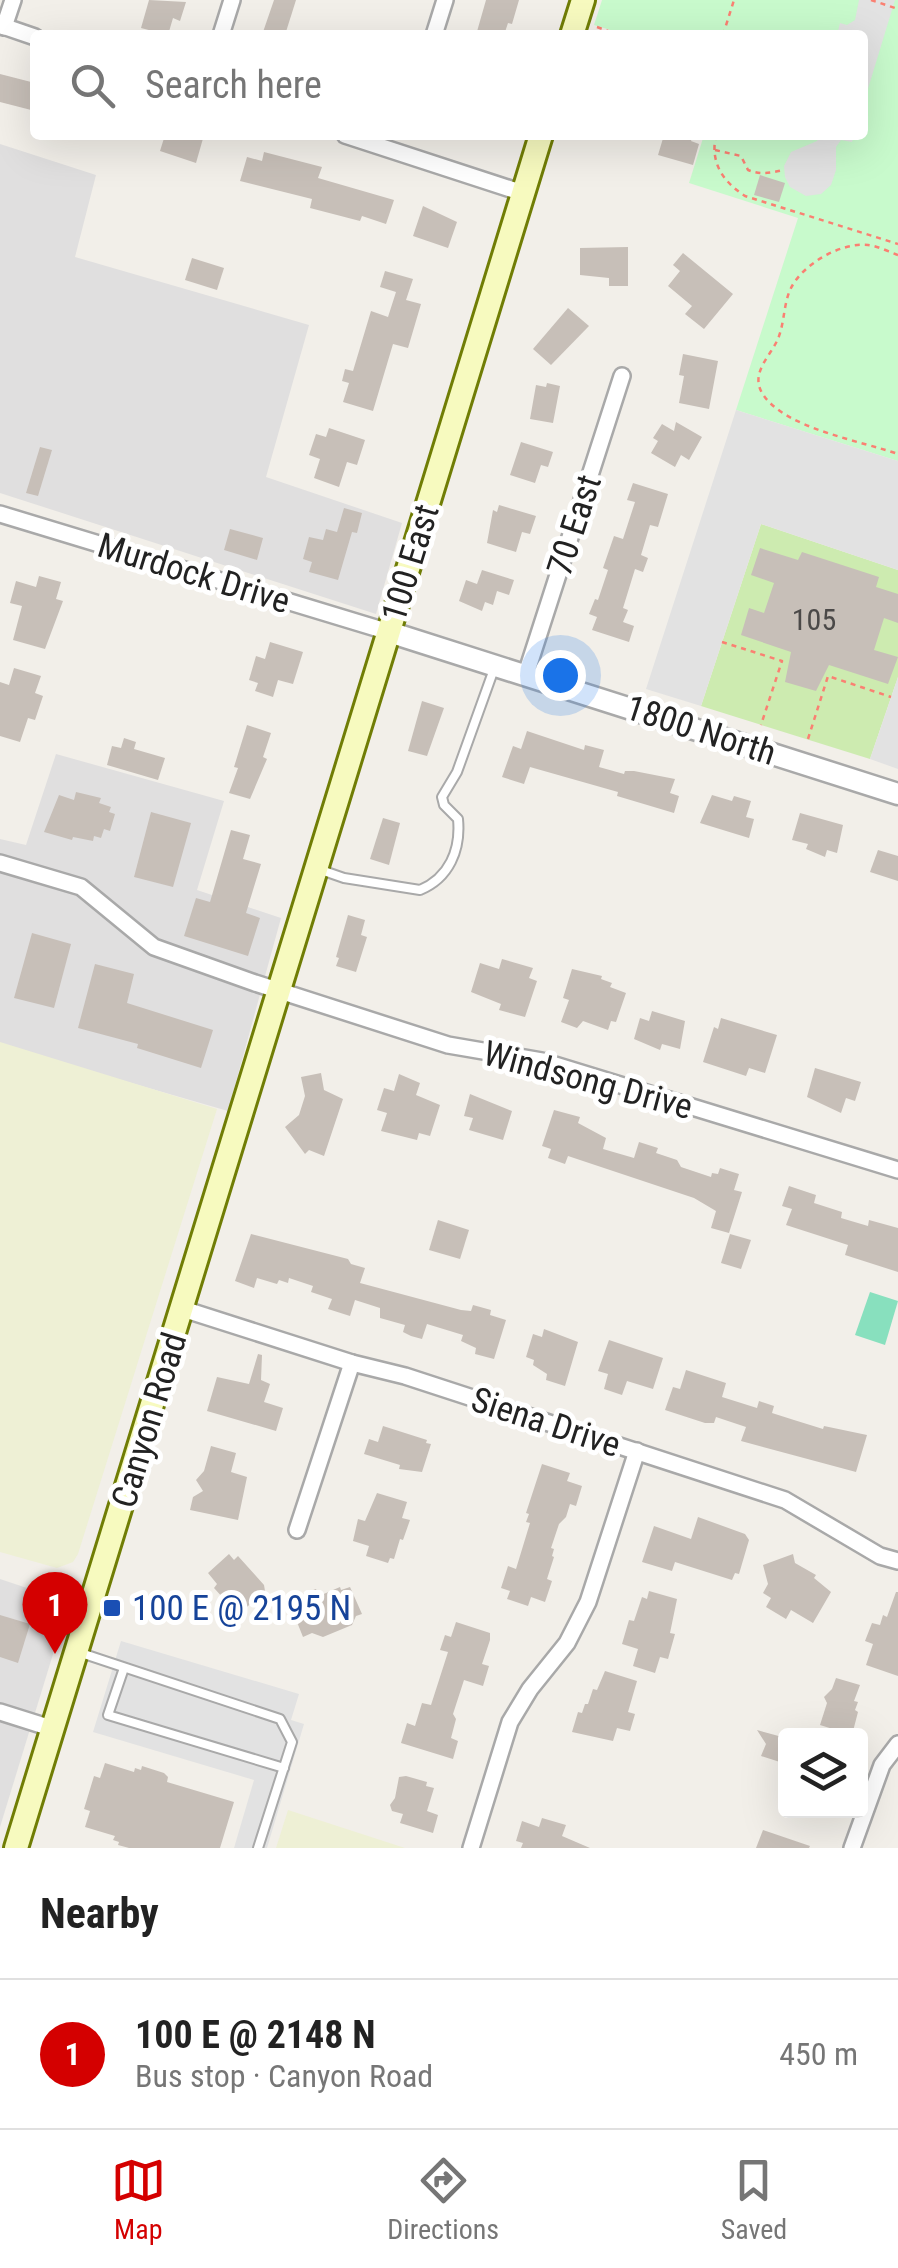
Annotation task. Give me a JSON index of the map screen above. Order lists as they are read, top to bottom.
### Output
{
  "streets": {
    "main road": ["100 East", "Canyon Road"],
    "street": [
      "70 East",
      "Murdock Drive",
      "1800 North",
      "Windsong Drive",
      "Siena Drive"
    ]
  },
  "crossings": [
    ["70 East", "1800 North"],
    ["100 East", "Murdock Drive"],
    ["100 East", "1800 North"],
    ["100 East", "Windsong Drive"],
    ["100 East", "Canyon Road"],
    ["Murdock Drive", "1800 North"],
    ["Windsong Drive", "Canyon Road"],
    ["Canyon Road", "Siena Drive"]
  ],
  "places": {
    "transit": ["100 E @ 2195 N"]
  },
  "house_numbers": ["105"],
  "page": {
    "search": "Search here",
    "pins": "1",
    "heading": "Nearby",
    "list": [
      {
        "mark": "1",
        "name": "100 E @ 2148 N",
        "note": "Bus stop · Canyon Road",
        "value": "450 m"
      }
    ],
    "nav": ["Map", "Directions", "Saved"]
  }
}
